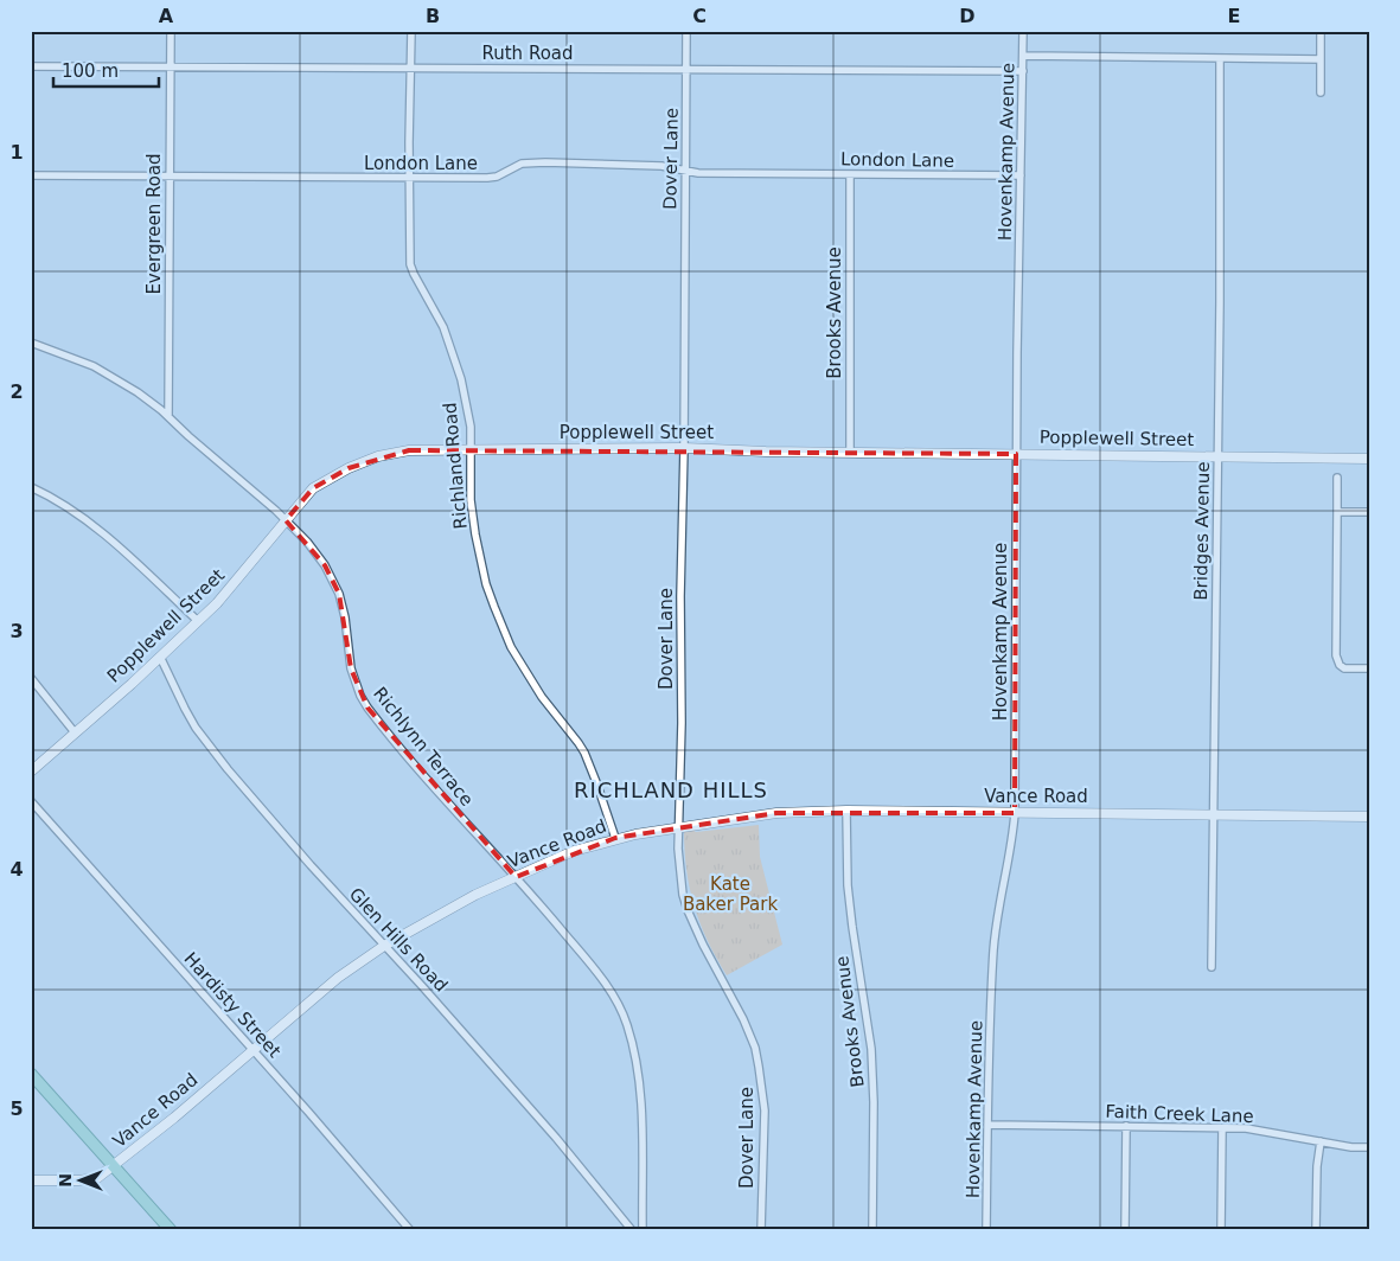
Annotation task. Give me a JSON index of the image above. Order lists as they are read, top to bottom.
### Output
{
  "streets": {
    "street": [
      "Ruth Road",
      "Hovenkamp Avenue",
      "Dover Lane",
      "London Lane",
      "Evergreen Road",
      "Brooks Avenue",
      "Popplewell Street",
      "Richland Road",
      "Bridges Avenue",
      "Richlynn Terrace",
      "Vance Road",
      "Glen Hills Road",
      "Hardisty Street",
      "Faith Creek Lane"
    ]
  },
  "crossings": [
    ["Ruth Road", "Hovenkamp Avenue"],
    ["Ruth Road", "Dover Lane"],
    ["Ruth Road", "Evergreen Road"],
    ["Ruth Road", "Richland Road"],
    ["Hovenkamp Avenue", "London Lane"],
    ["Hovenkamp Avenue", "Popplewell Street"],
    ["Hovenkamp Avenue", "Vance Road"],
    ["Hovenkamp Avenue", "Faith Creek Lane"],
    ["Dover Lane", "London Lane"],
    ["Dover Lane", "Popplewell Street"],
    ["Dover Lane", "Vance Road"],
    ["London Lane", "Evergreen Road"],
    ["London Lane", "Brooks Avenue"],
    ["London Lane", "Richland Road"],
    ["Evergreen Road", "Richlynn Terrace"],
    ["Brooks Avenue", "Popplewell Street"],
    ["Brooks Avenue", "Vance Road"],
    ["Popplewell Street", "Richland Road"],
    ["Popplewell Street", "Bridges Avenue"],
    ["Popplewell Street", "Richlynn Terrace"],
    ["Popplewell Street", "Glen Hills Road"],
    ["Richland Road", "Vance Road"],
    ["Bridges Avenue", "Vance Road"],
    ["Richlynn Terrace", "Vance Road"],
    ["Vance Road", "Glen Hills Road"],
    ["Vance Road", "Hardisty Street"]
  ],
  "districts": ["RICHLAND HILLS"],
  "parks": ["Kate Baker Park"],
  "scale_bar": "100 m",
  "north": "left",
  "grid": {
    "columns": [
      "A",
      "B",
      "C",
      "D",
      "E"
    ],
    "rows": [
      "1",
      "2",
      "3",
      "4",
      "5"
    ]
  }
}
